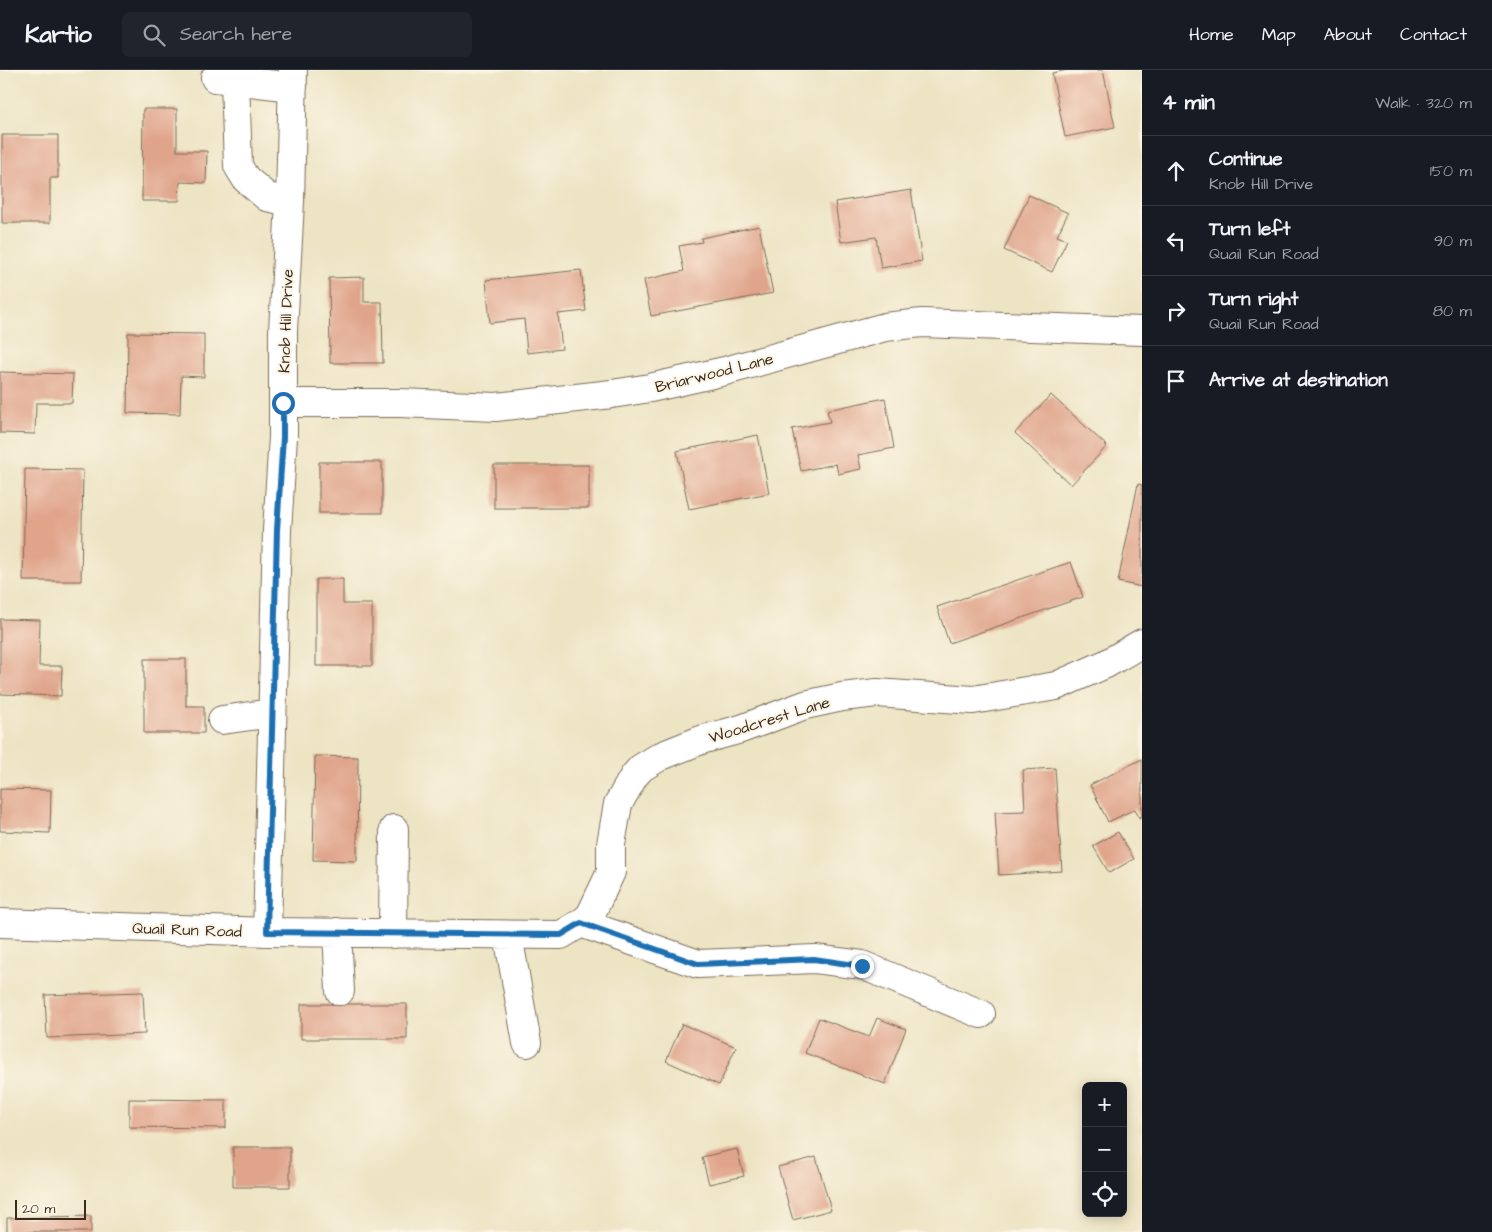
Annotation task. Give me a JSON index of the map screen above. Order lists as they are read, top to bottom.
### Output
{
  "streets": {
    "street": [
      "Knob Hill Drive",
      "Briarwood Lane",
      "Woodcrest Lane",
      "Quail Run Road"
    ]
  },
  "crossings": [
    ["Knob Hill Drive", "Briarwood Lane"],
    ["Knob Hill Drive", "Quail Run Road"],
    ["Woodcrest Lane", "Quail Run Road"]
  ],
  "scale_bar": "20 m",
  "page": {
    "header": "Kartio",
    "search": "Search here",
    "nav": [
      "Home",
      "Map",
      "About",
      "Contact"
    ],
    "heading": ["4 min", "Walk · 320 m"],
    "list": [
      ["Continue", "Knob Hill Drive", "150 m"],
      ["Turn left", "Quail Run Road", "90 m"],
      ["Turn right", "Quail Run Road", "80 m"],
      "Arrive at destination"
    ],
    "map_buttons": ["+", "−"],
    "scale": "20 m"
  }
}
